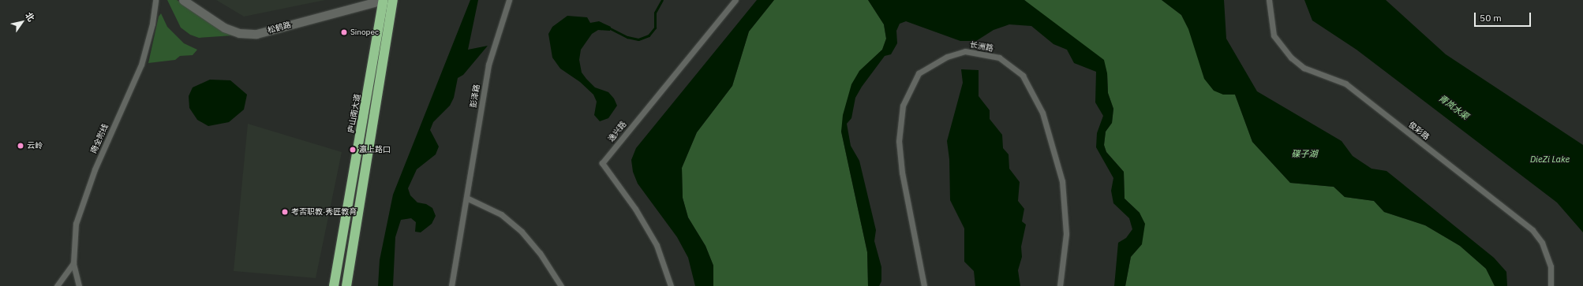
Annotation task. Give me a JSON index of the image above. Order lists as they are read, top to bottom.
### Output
{
  "streets": {
    "highway": ["庐山南大道"],
    "main road": ["松鹤路"],
    "street": [
      "长洲路",
      "彭泽路",
      "俊彩路",
      "逸兴路",
      "南全附线"
    ]
  },
  "crossings": [
    ["松鹤路", "庐山南大道"]
  ],
  "water": ["青岚水渠", "碟子湖", "DieZi Lake"],
  "places": [
    "Sinopec",
    "云岭",
    "瀛上路口",
    "考否职教·秀匠教育"
  ],
  "scale_bar": "50 m",
  "north": "top right"
}
